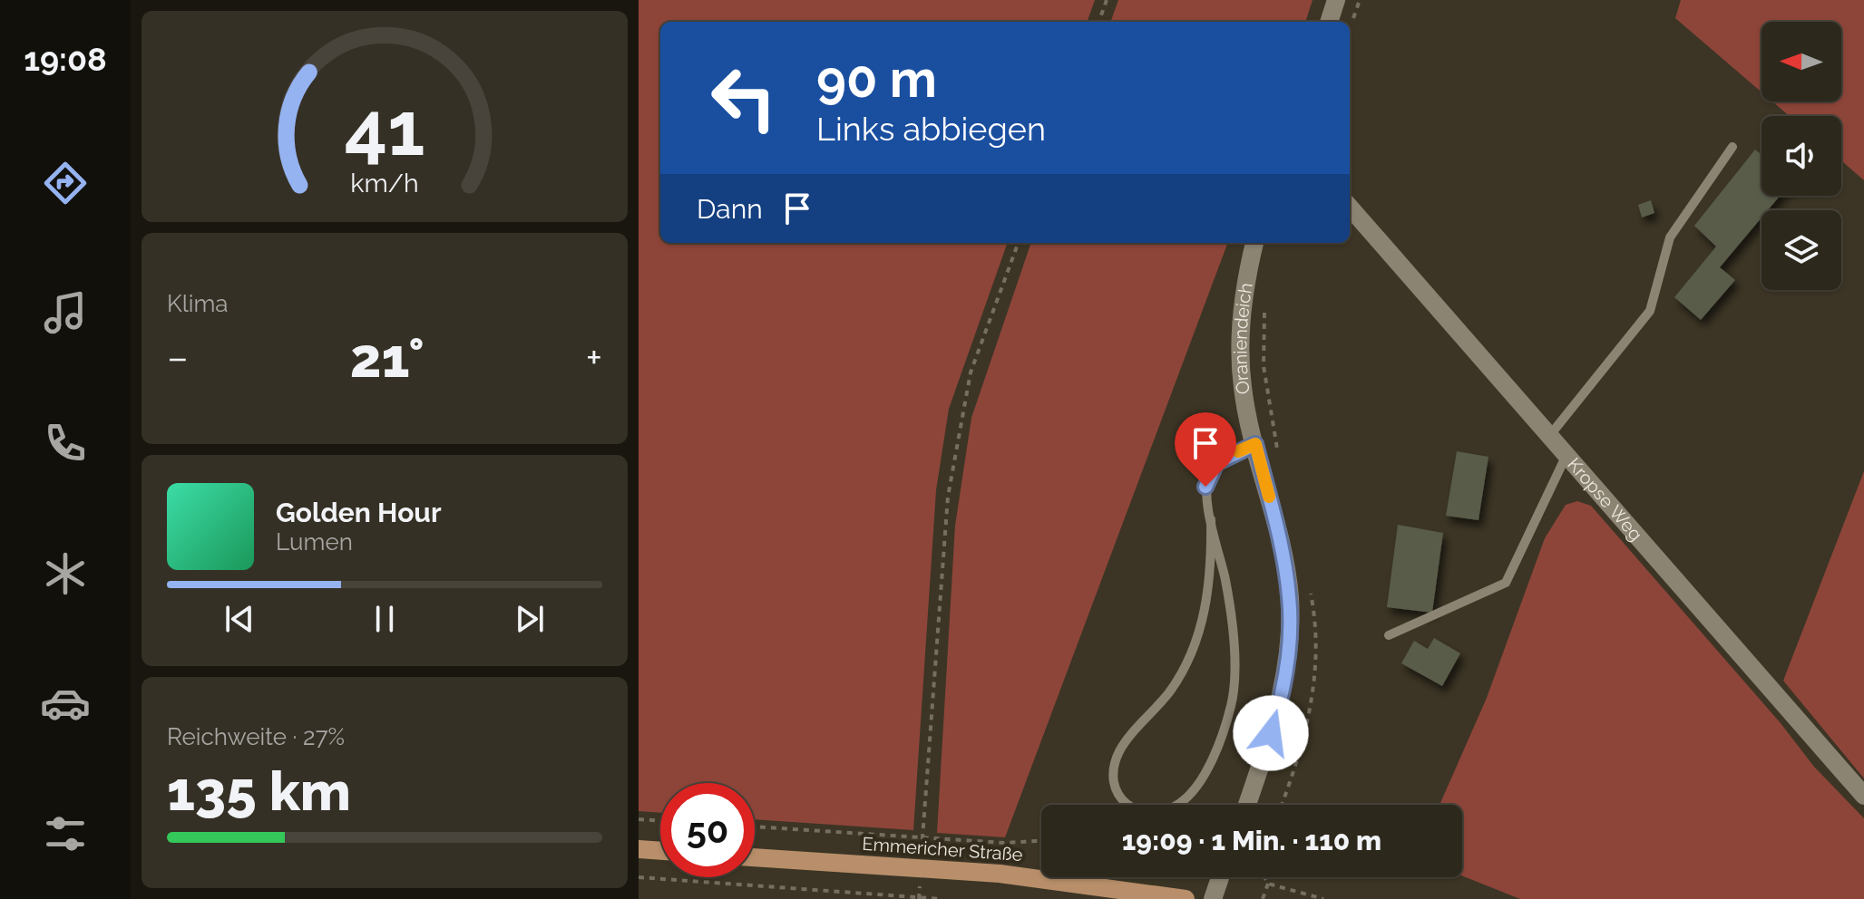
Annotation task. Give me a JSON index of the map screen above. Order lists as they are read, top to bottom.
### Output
{
  "streets": {
    "main road": ["Emmericher Straße"],
    "street": ["Oraniendeich", "Kropse Weg"]
  },
  "north": "left",
  "page": {
    "tabs": "19:08",
    "turn": ["90 m", "Links abbiegen"],
    "then": "Dann",
    "tile": [
      "Klima",
      ["Reichweite · 27%", "135 km"]
    ],
    "heat": ["−", "21°", "+"],
    "song": ["Golden Hour", "Lumen"],
    "limit": "50",
    "trip": "19:09 · 1 Min. · 110 m",
    "gauge": ["41", "km/h"]
  }
}
